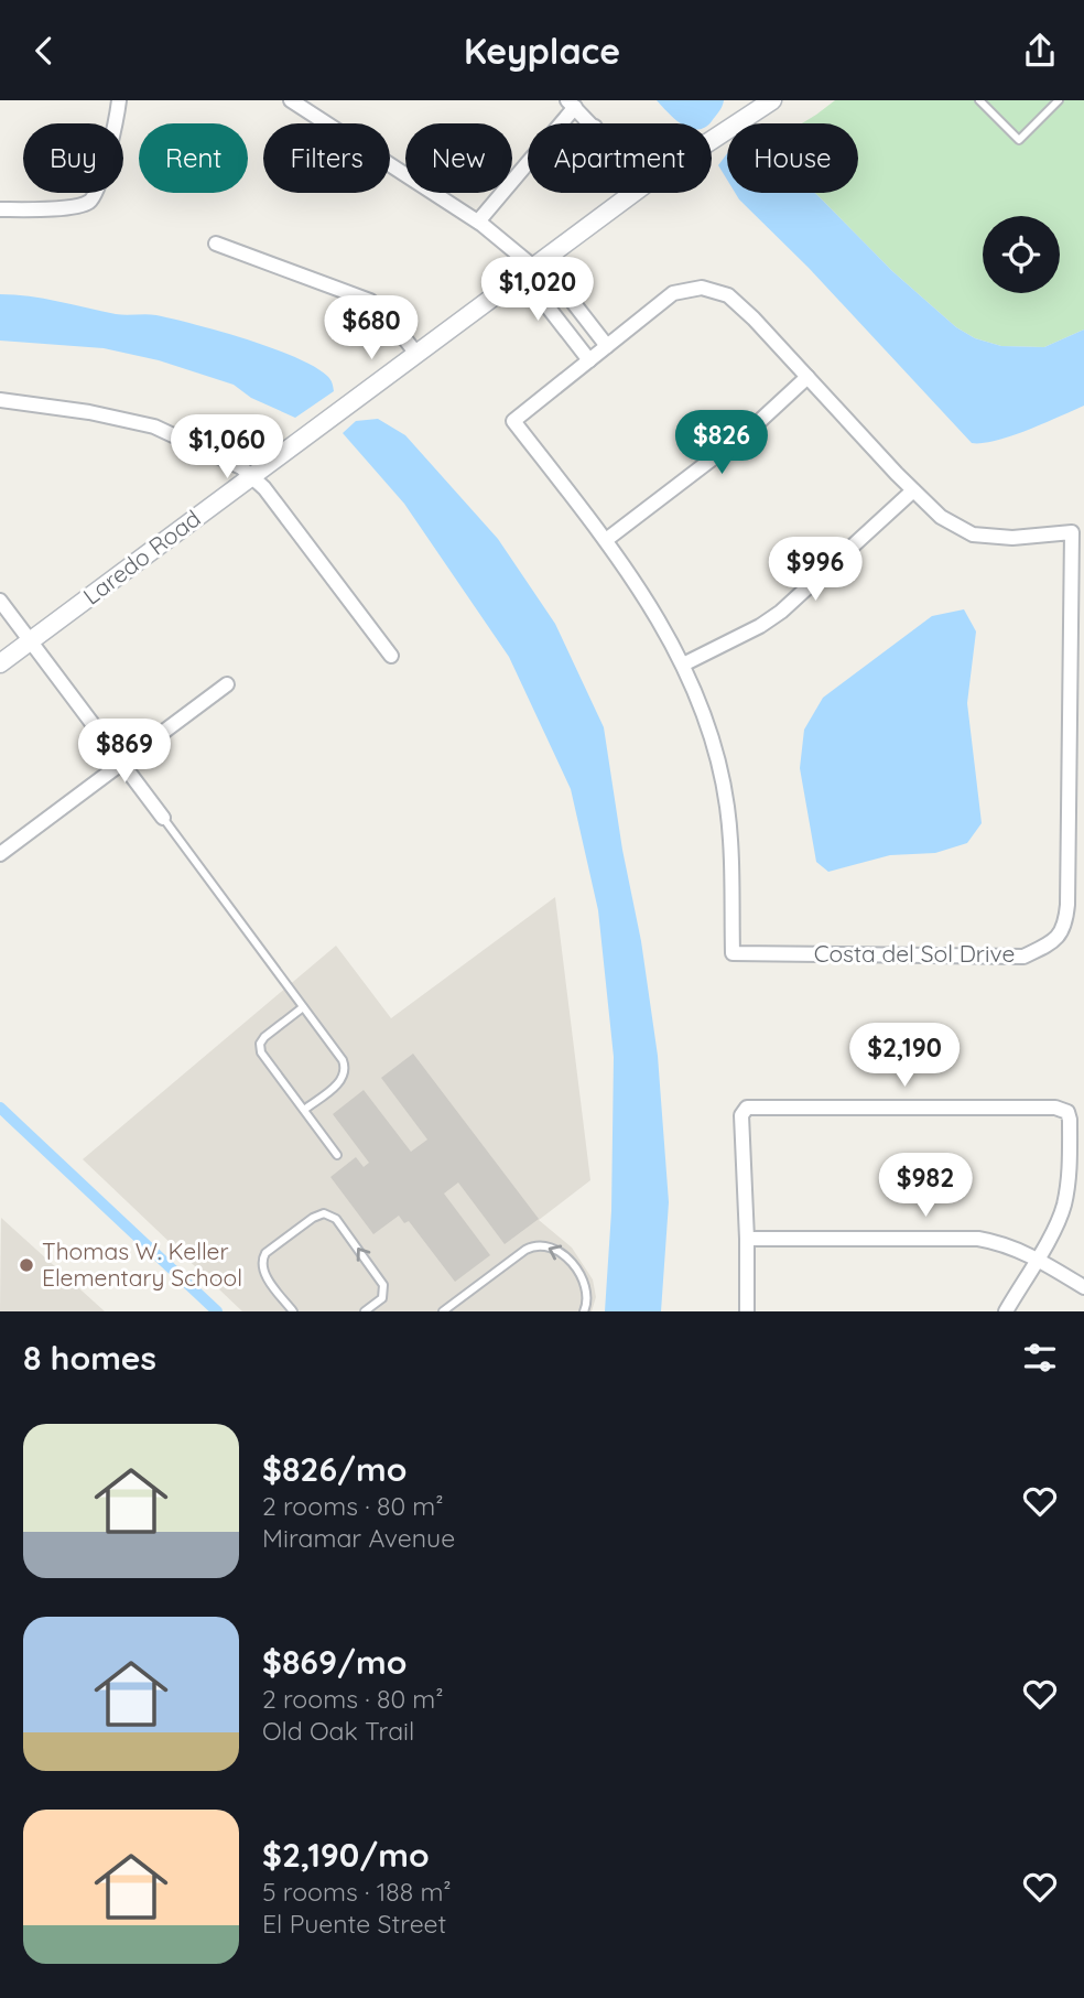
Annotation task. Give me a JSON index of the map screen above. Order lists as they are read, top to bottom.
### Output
{
  "streets": {
    "street": ["Laredo Road", "Costa del Sol Drive"]
  },
  "places": ["Thomas W. Keller Elementary School"],
  "page": {
    "header": "Keyplace",
    "chip": [
      "Buy",
      "Rent",
      "Filters",
      "New",
      "Apartment",
      "House"
    ],
    "price": [
      "$1,020",
      "$680",
      "$826",
      "$1,060",
      "$996",
      "$869",
      "$2,190",
      "$982"
    ],
    "heading": "8 homes",
    "list": [
      {
        "name": "$826/mo",
        "note": "2 rooms · 80 m² · Miramar Avenue"
      },
      {
        "name": "$869/mo",
        "note": "2 rooms · 80 m² · Old Oak Trail"
      },
      {
        "name": "$2,190/mo",
        "note": "5 rooms · 188 m² · El Puente Street"
      }
    ]
  }
}
